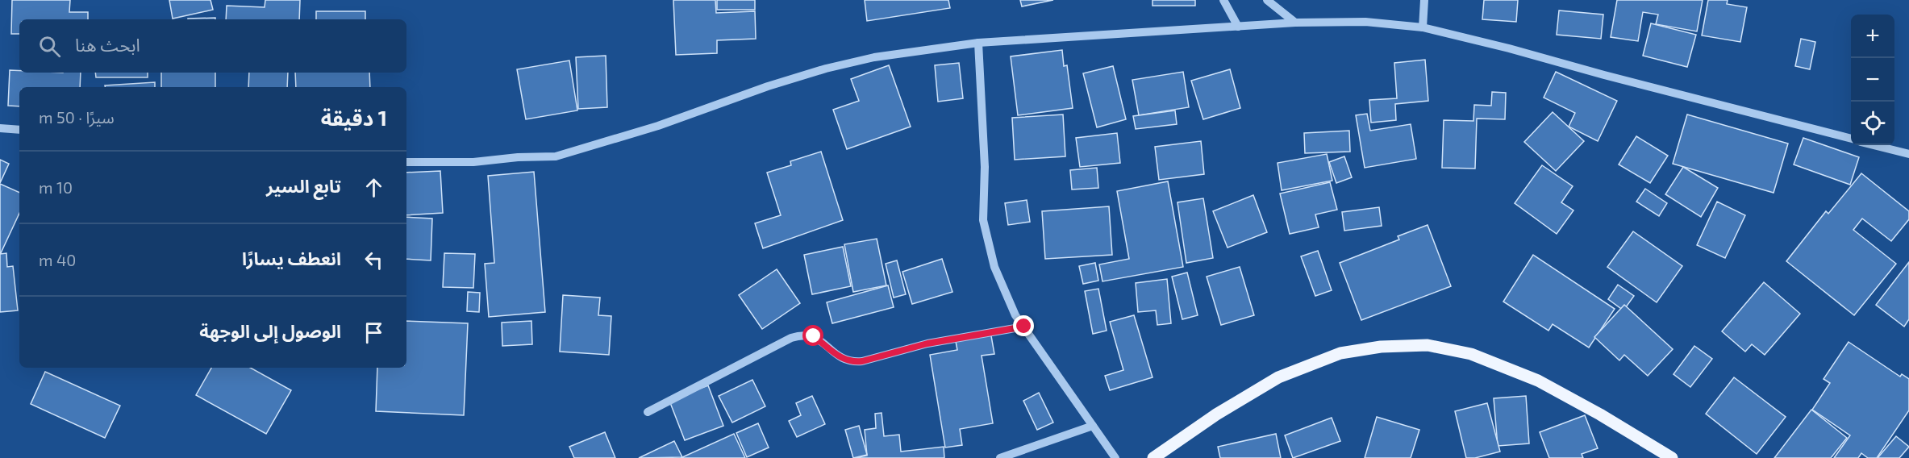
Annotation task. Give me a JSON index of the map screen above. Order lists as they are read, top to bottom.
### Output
{
  "page": {
    "map_buttons": ["+", "−"],
    "search": "ابحث هنا",
    "heading": ["1 دقيقة", "سيرًا · 50 m"],
    "list": [
      ["تابع السير", "10 m"],
      ["انعطف يسارًا", "40 m"],
      "الوصول إلى الوجهة"
    ]
  }
}
